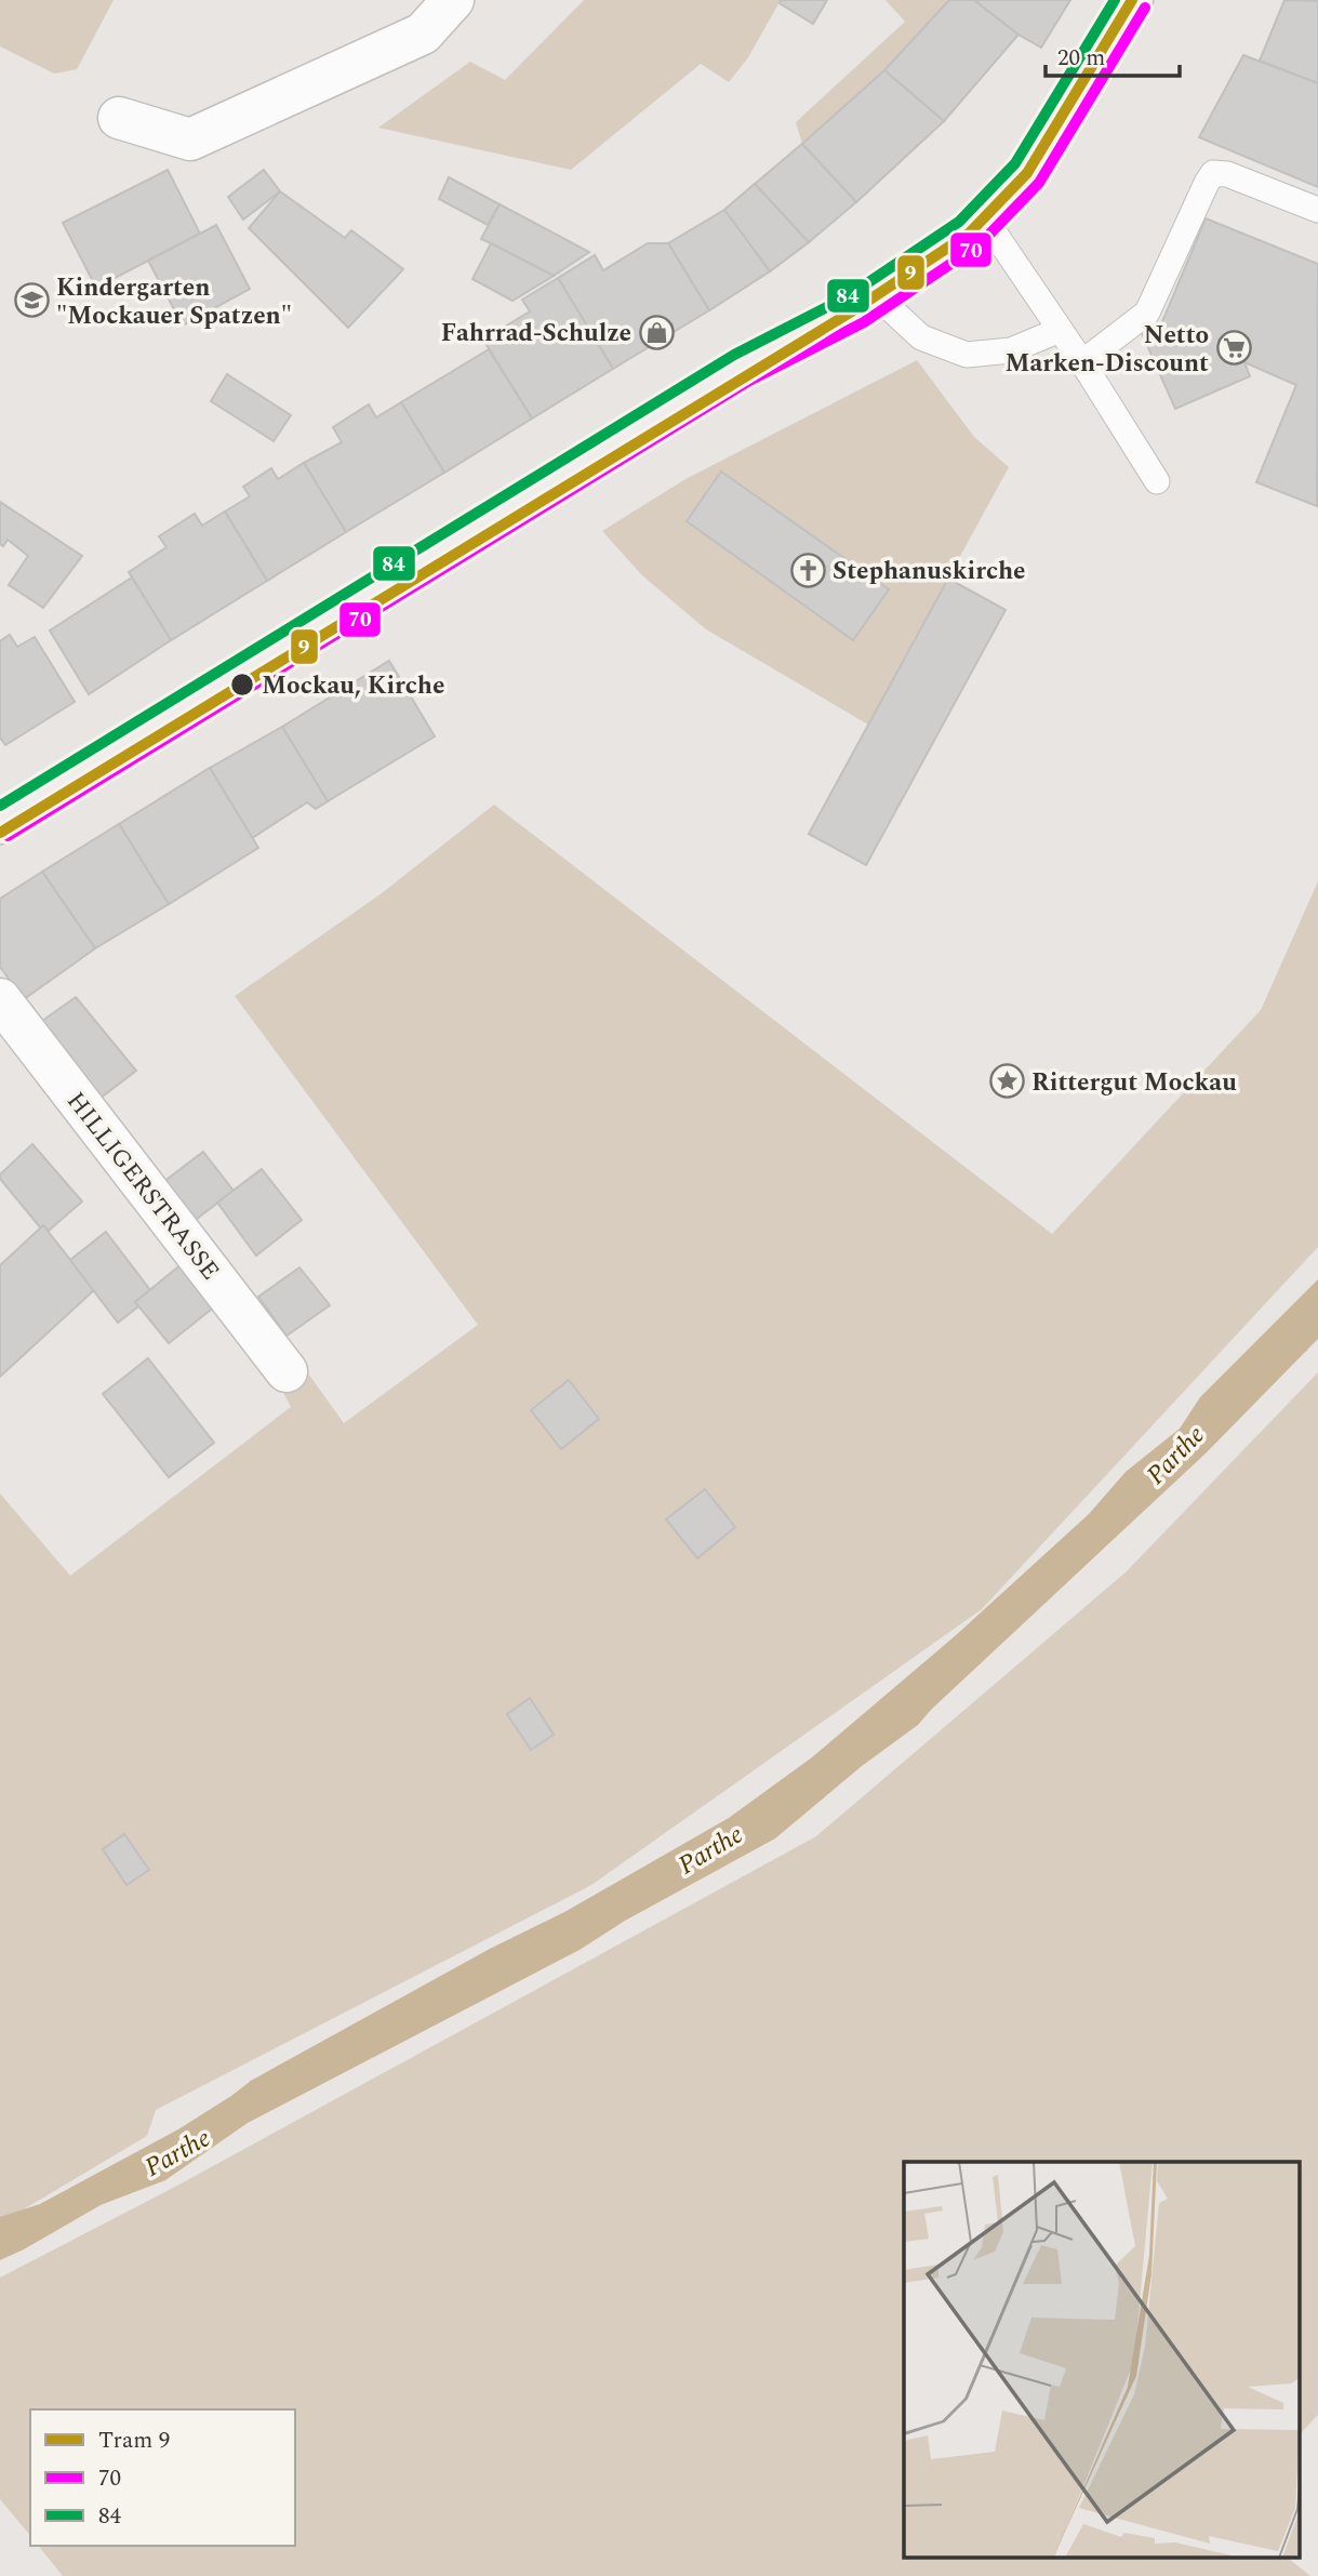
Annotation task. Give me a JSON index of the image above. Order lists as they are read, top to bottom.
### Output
{
  "streets": {
    "street": ["HILLIGERSTRASSE"]
  },
  "water": ["Parthe"],
  "places": {
    "school or university": ["Kindergarten \"Mockauer Spatzen\""],
    "shop": ["Fahrrad-Schulze"],
    "supermarket": ["Netto Marken-Discount"],
    "church": ["Stephanuskirche"],
    "other": ["Mockau, Kirche"],
    "place": ["Rittergut Mockau"]
  },
  "lines": ["tram line 9", "transit line 84", "transit line 70"],
  "legend": ["Tram 9", "70", "84"],
  "scale_bar": "20 m"
}
